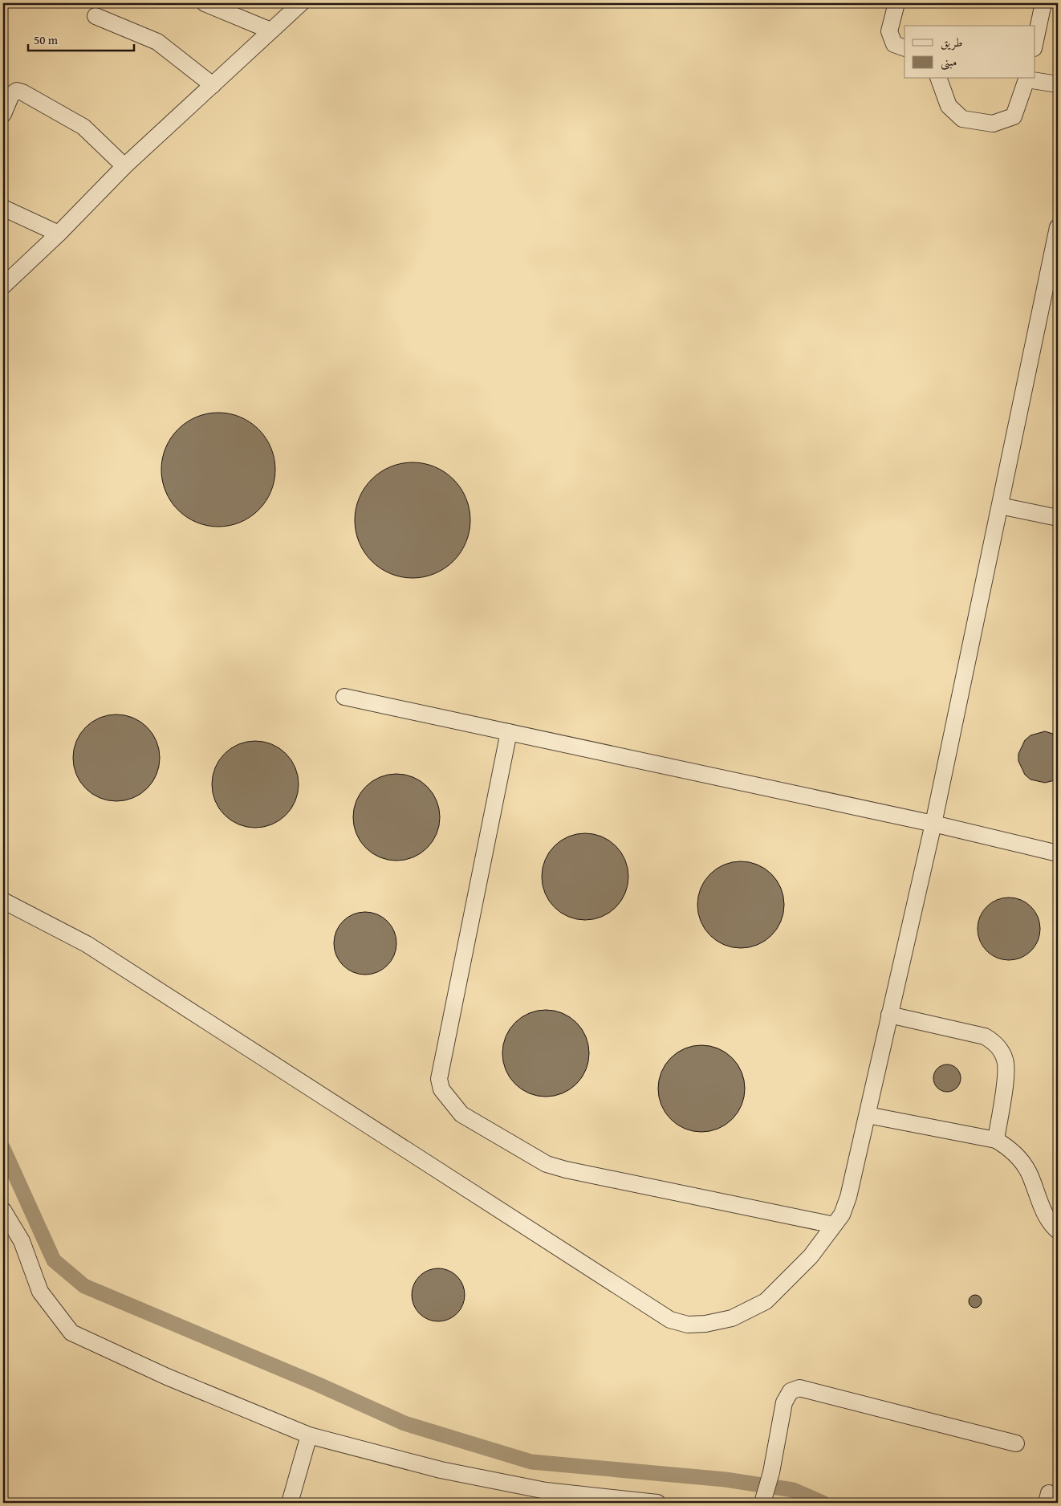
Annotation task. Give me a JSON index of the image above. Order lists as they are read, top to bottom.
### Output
{
  "legend": ["طريق", "مبنى"],
  "scale_bar": "50 m"
}
